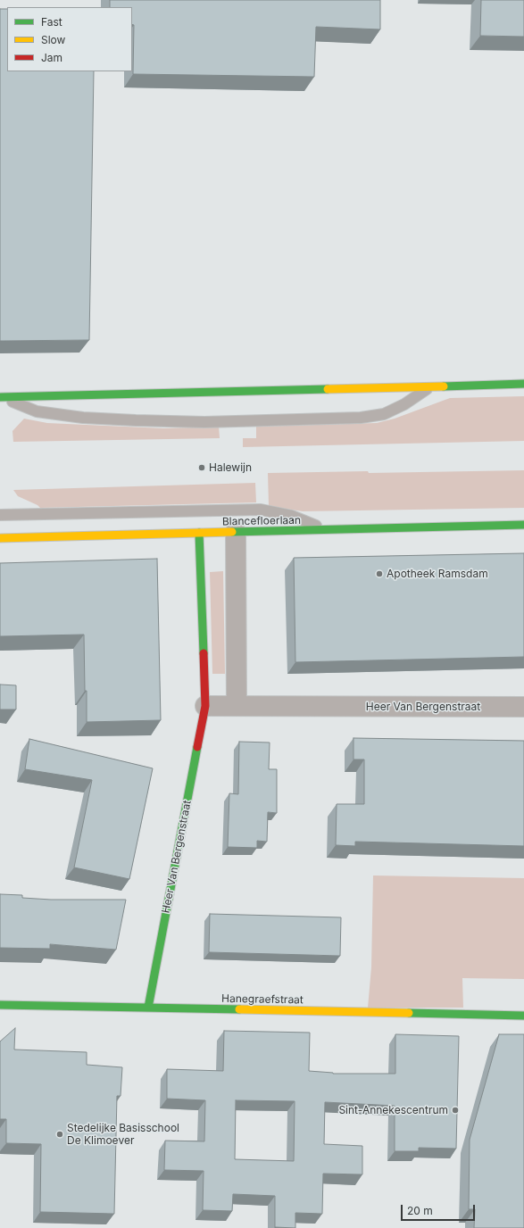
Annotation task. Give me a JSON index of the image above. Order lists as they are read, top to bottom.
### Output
{
  "streets": {
    "street": ["Blancefloerlaan", "Heer Van Bergenstraat", "Hanegraefstraat"]
  },
  "crossings": [
    ["Blancefloerlaan", "Heer Van Bergenstraat"],
    ["Heer Van Bergenstraat", "Hanegraefstraat"]
  ],
  "places": [
    "Halewijn",
    "Apotheek Ramsdam",
    "Sint-Annekescentrum",
    "Stedelijke Basisschool De Klimoever"
  ],
  "legend": ["Fast", "Slow", "Jam"],
  "scale_bar": "20 m"
}
